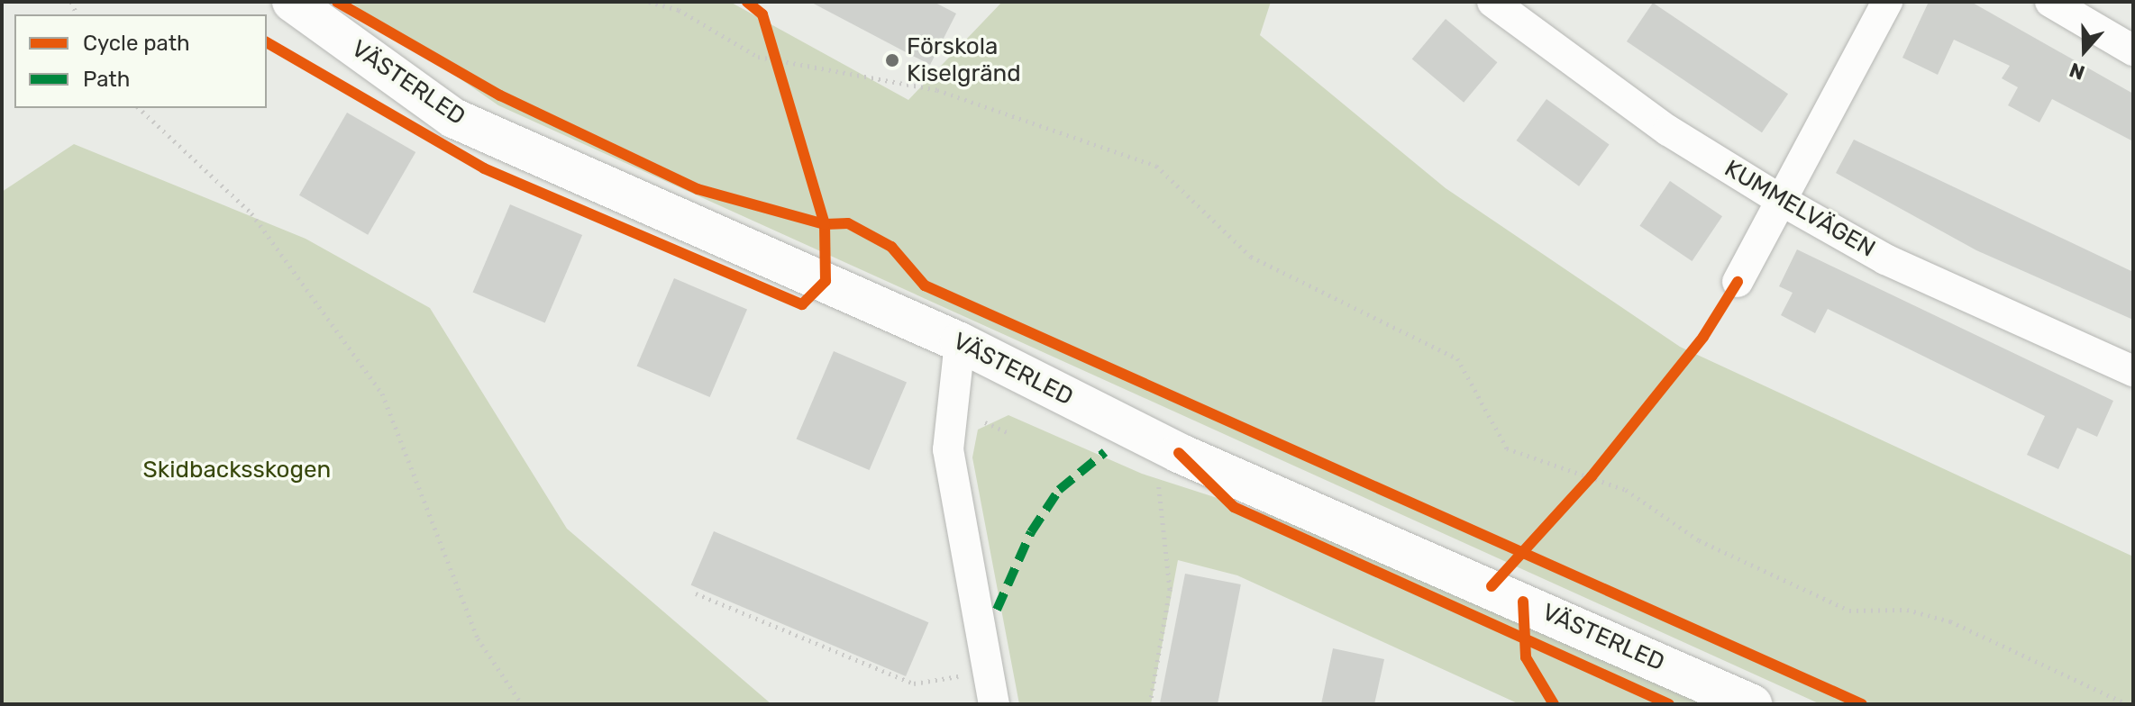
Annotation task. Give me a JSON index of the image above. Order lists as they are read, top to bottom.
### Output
{
  "streets": {
    "street": ["VÄSTERLED", "KUMMELVÄGEN"]
  },
  "parks": ["Skidbacksskogen"],
  "places": ["Förskola Kiselgränd"],
  "legend": ["Cycle path", "Path"],
  "north": "bottom"
}
